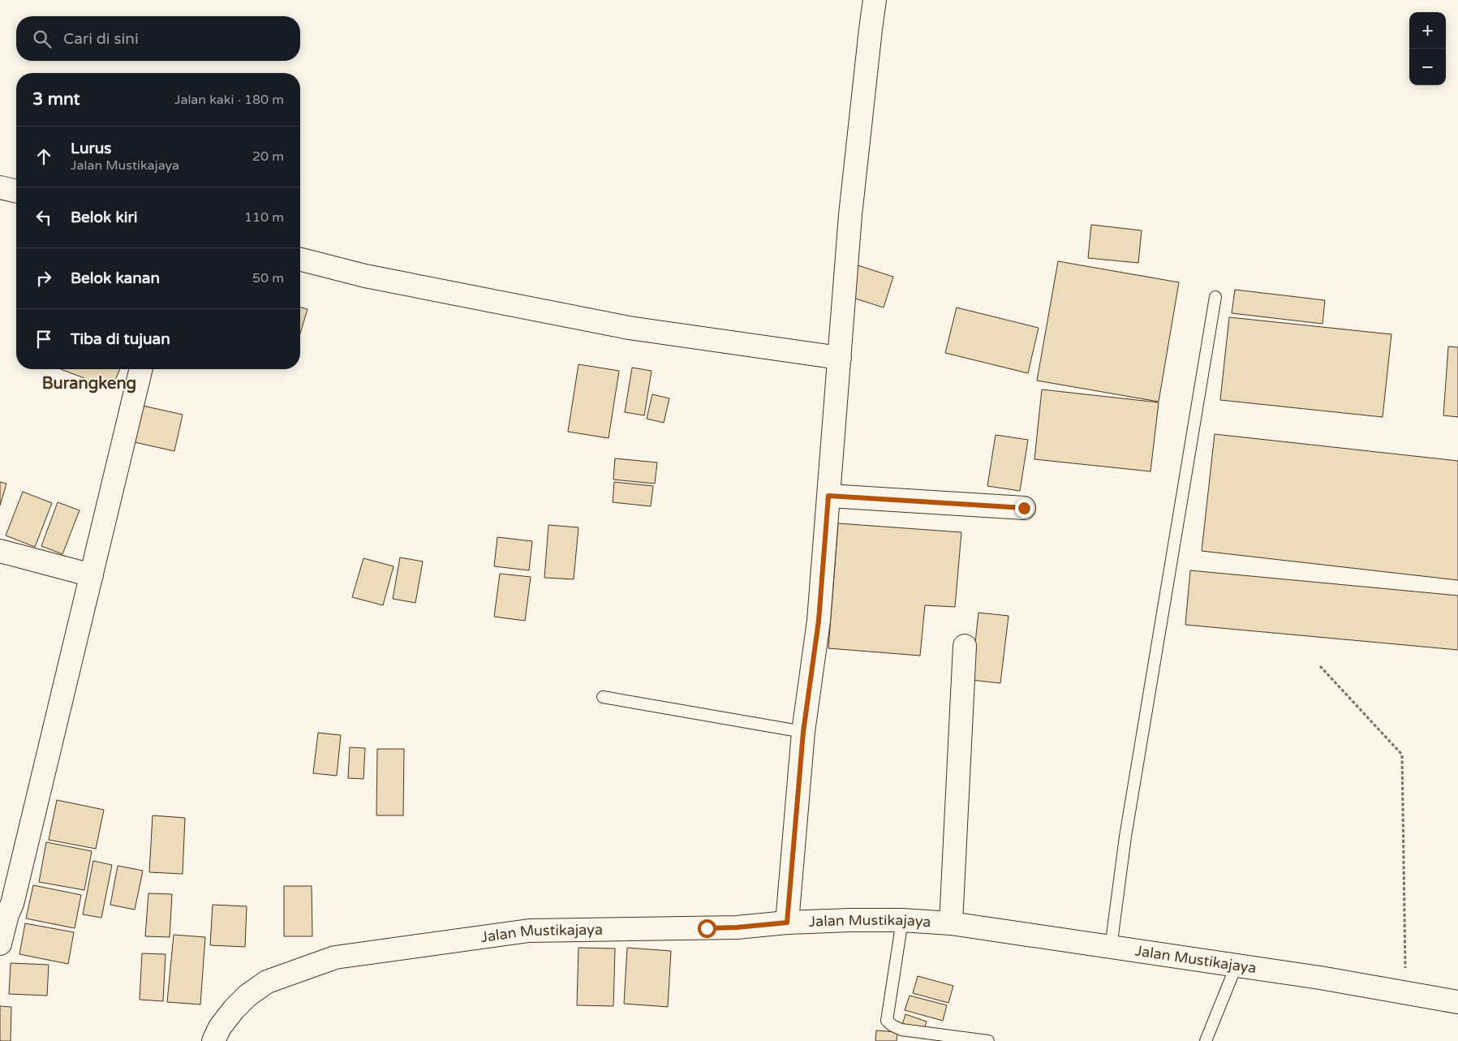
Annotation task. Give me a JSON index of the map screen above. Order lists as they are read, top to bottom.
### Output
{
  "streets": {
    "street": ["Jalan Mustikajaya"]
  },
  "districts": ["Burangkeng"],
  "page": {
    "map_buttons": ["+", "−"],
    "search": "Cari di sini",
    "heading": ["3 mnt", "Jalan kaki · 180 m"],
    "list": [
      ["Lurus", "Jalan Mustikajaya", "20 m"],
      ["Belok kiri", "110 m"],
      ["Belok kanan", "50 m"],
      "Tiba di tujuan"
    ]
  }
}
